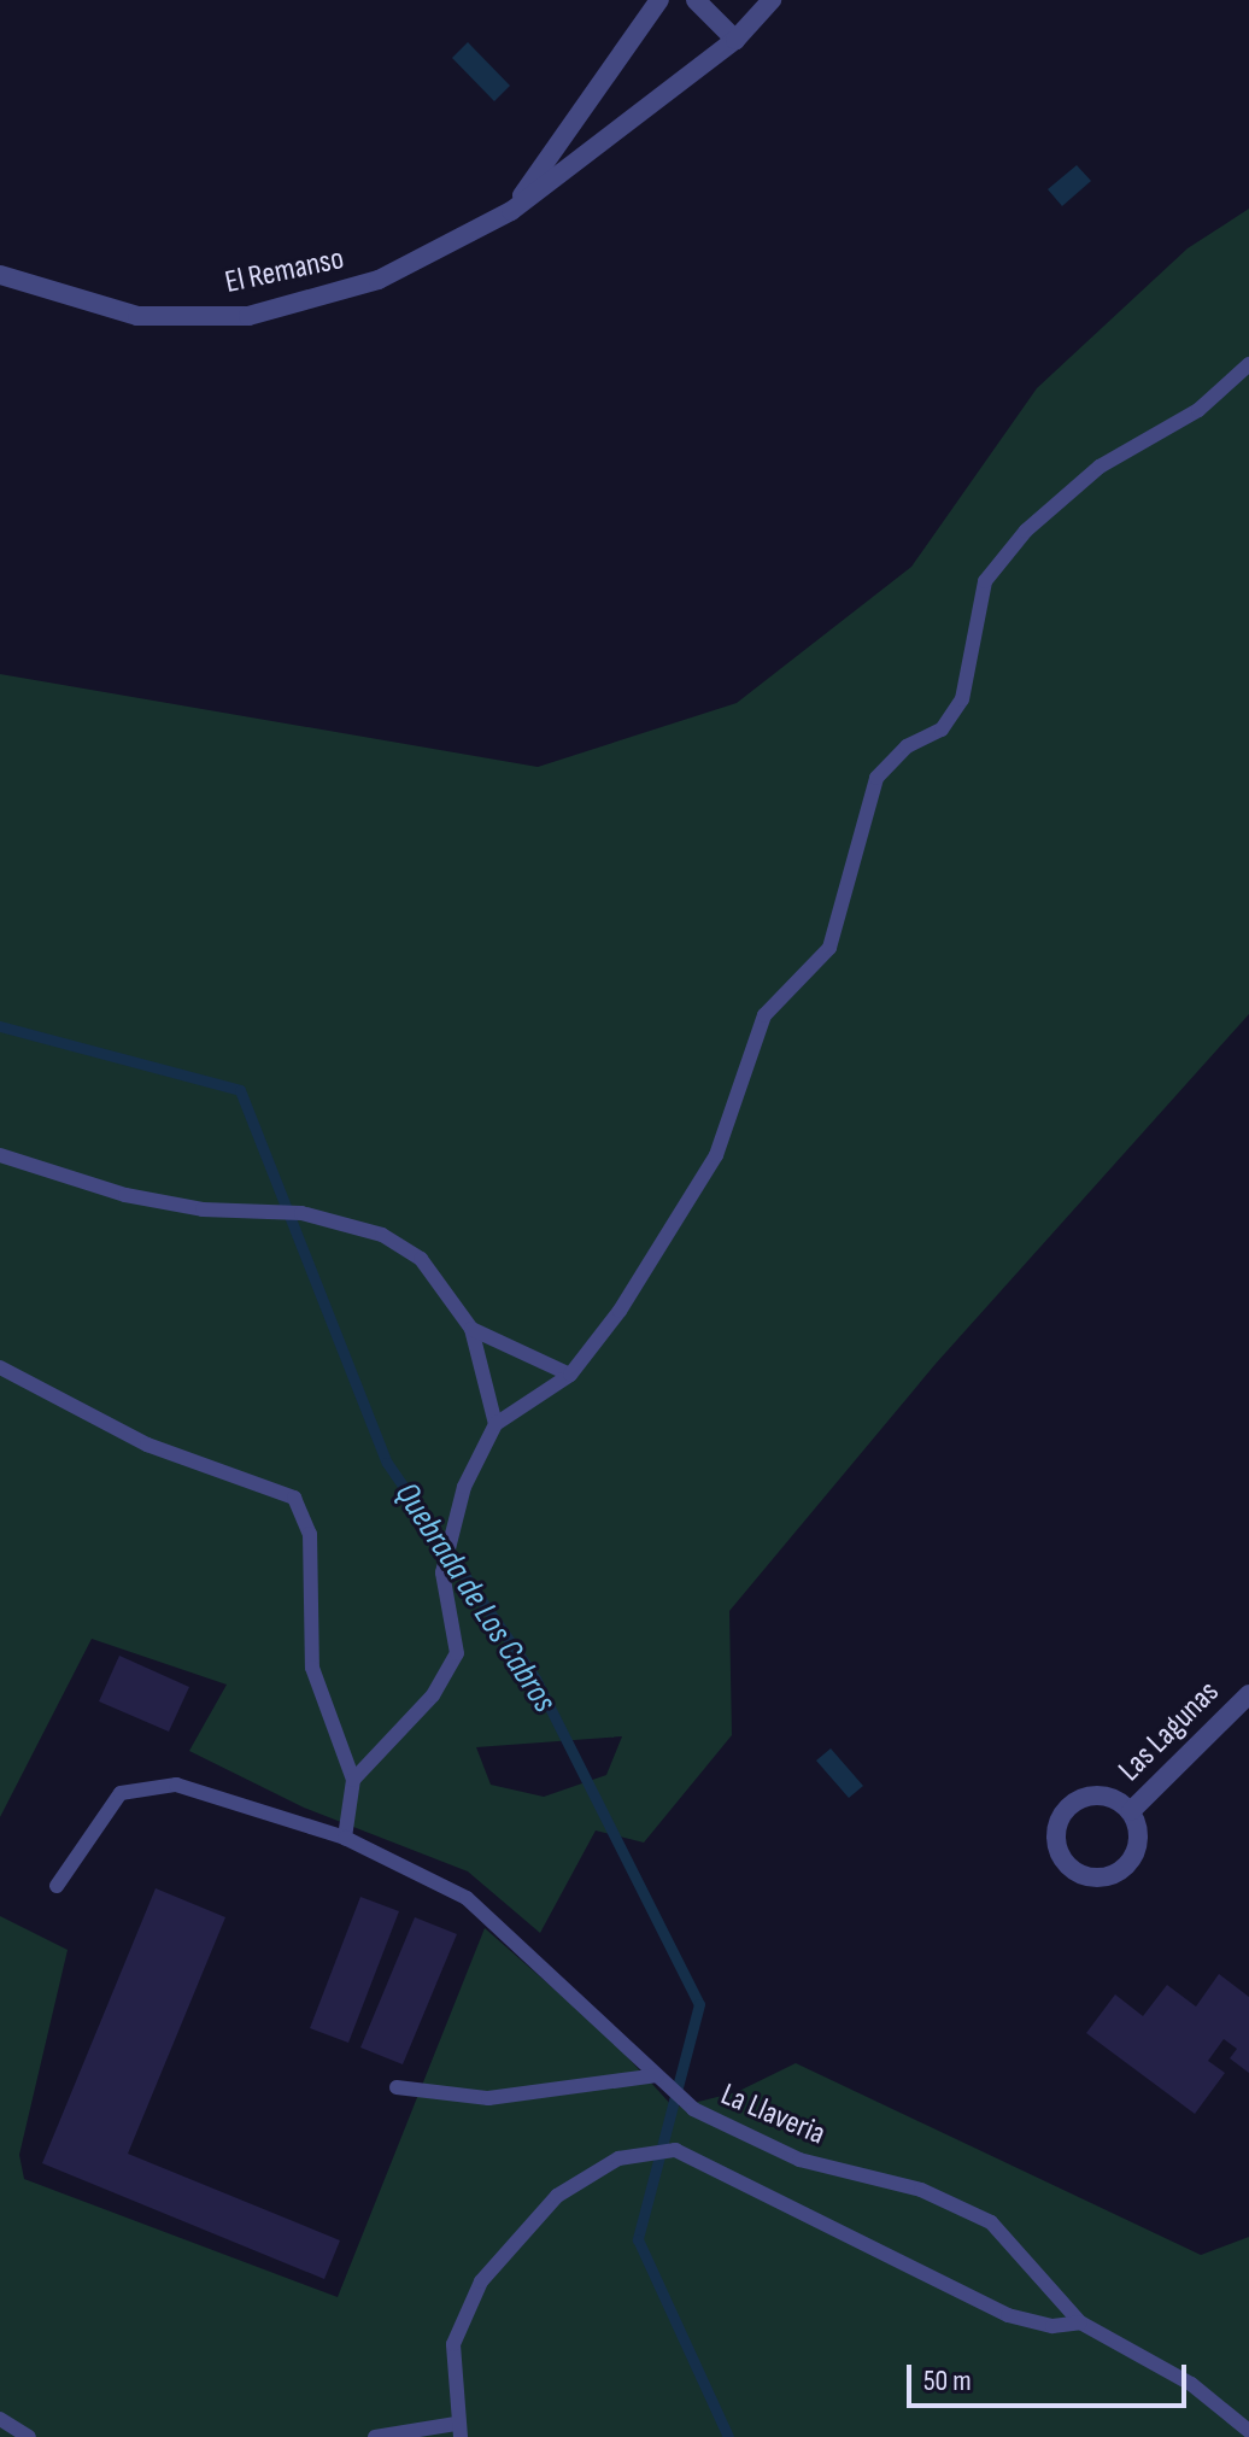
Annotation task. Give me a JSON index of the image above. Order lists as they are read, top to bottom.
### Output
{
  "streets": {
    "street": ["El Remanso", "Las Lagunas"],
    "lane": ["La Llaveria"]
  },
  "water": ["Quebrada de Los Cabros"],
  "scale_bar": "50 m"
}
